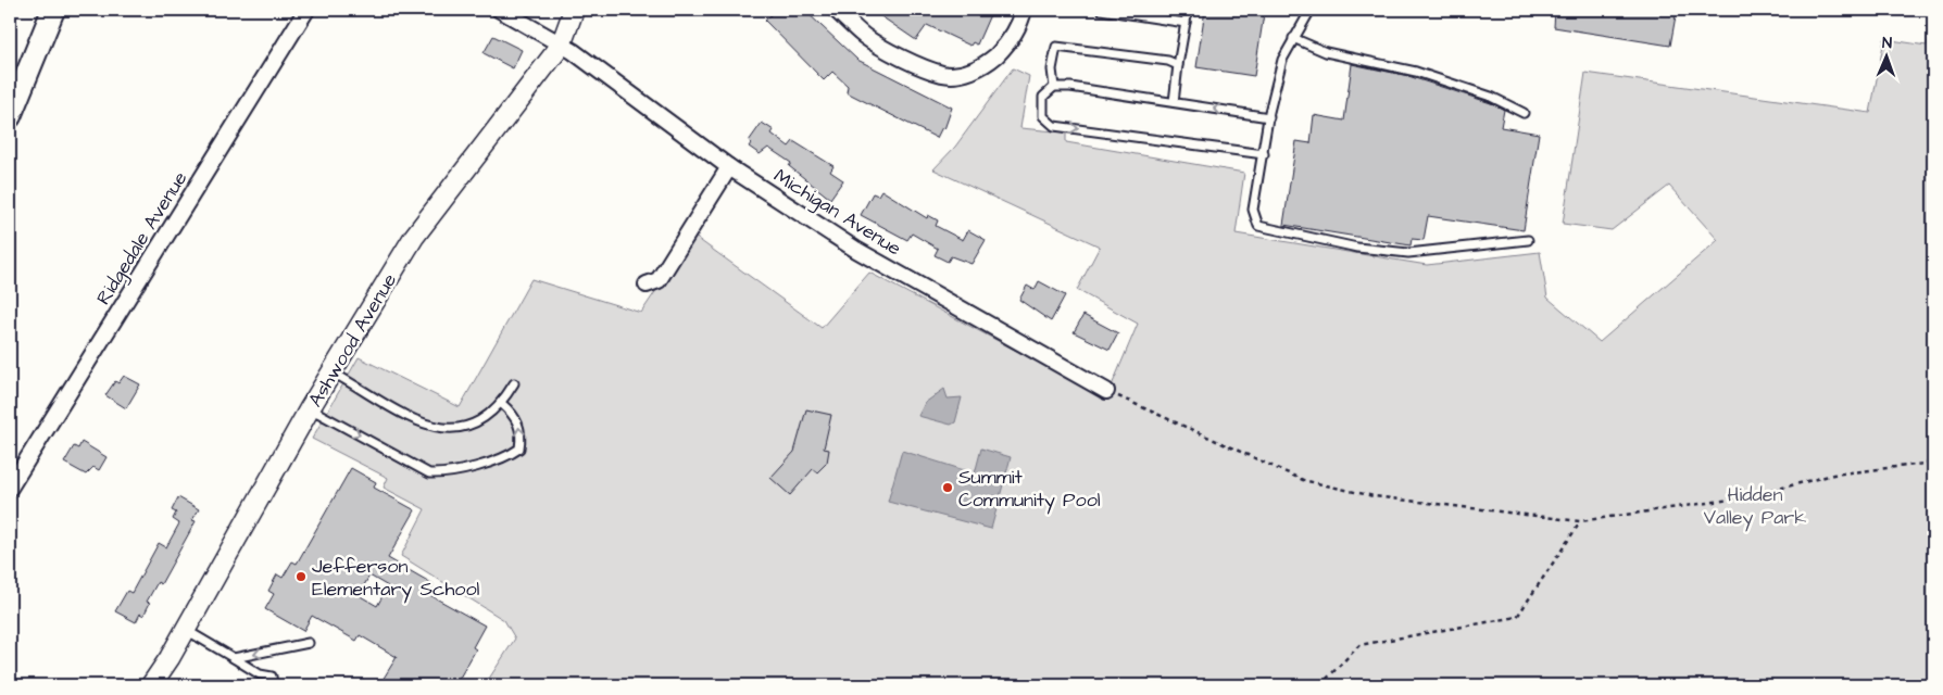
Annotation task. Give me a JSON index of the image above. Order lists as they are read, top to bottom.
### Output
{
  "streets": {
    "street": ["Michigan Avenue", "Ridgedale Avenue", "Ashwood Avenue"]
  },
  "crossings": [
    ["Michigan Avenue", "Ashwood Avenue"]
  ],
  "parks": ["Hidden Valley Park"],
  "places": ["Summit Community Pool", "Jefferson Elementary School"],
  "north": "top"
}
